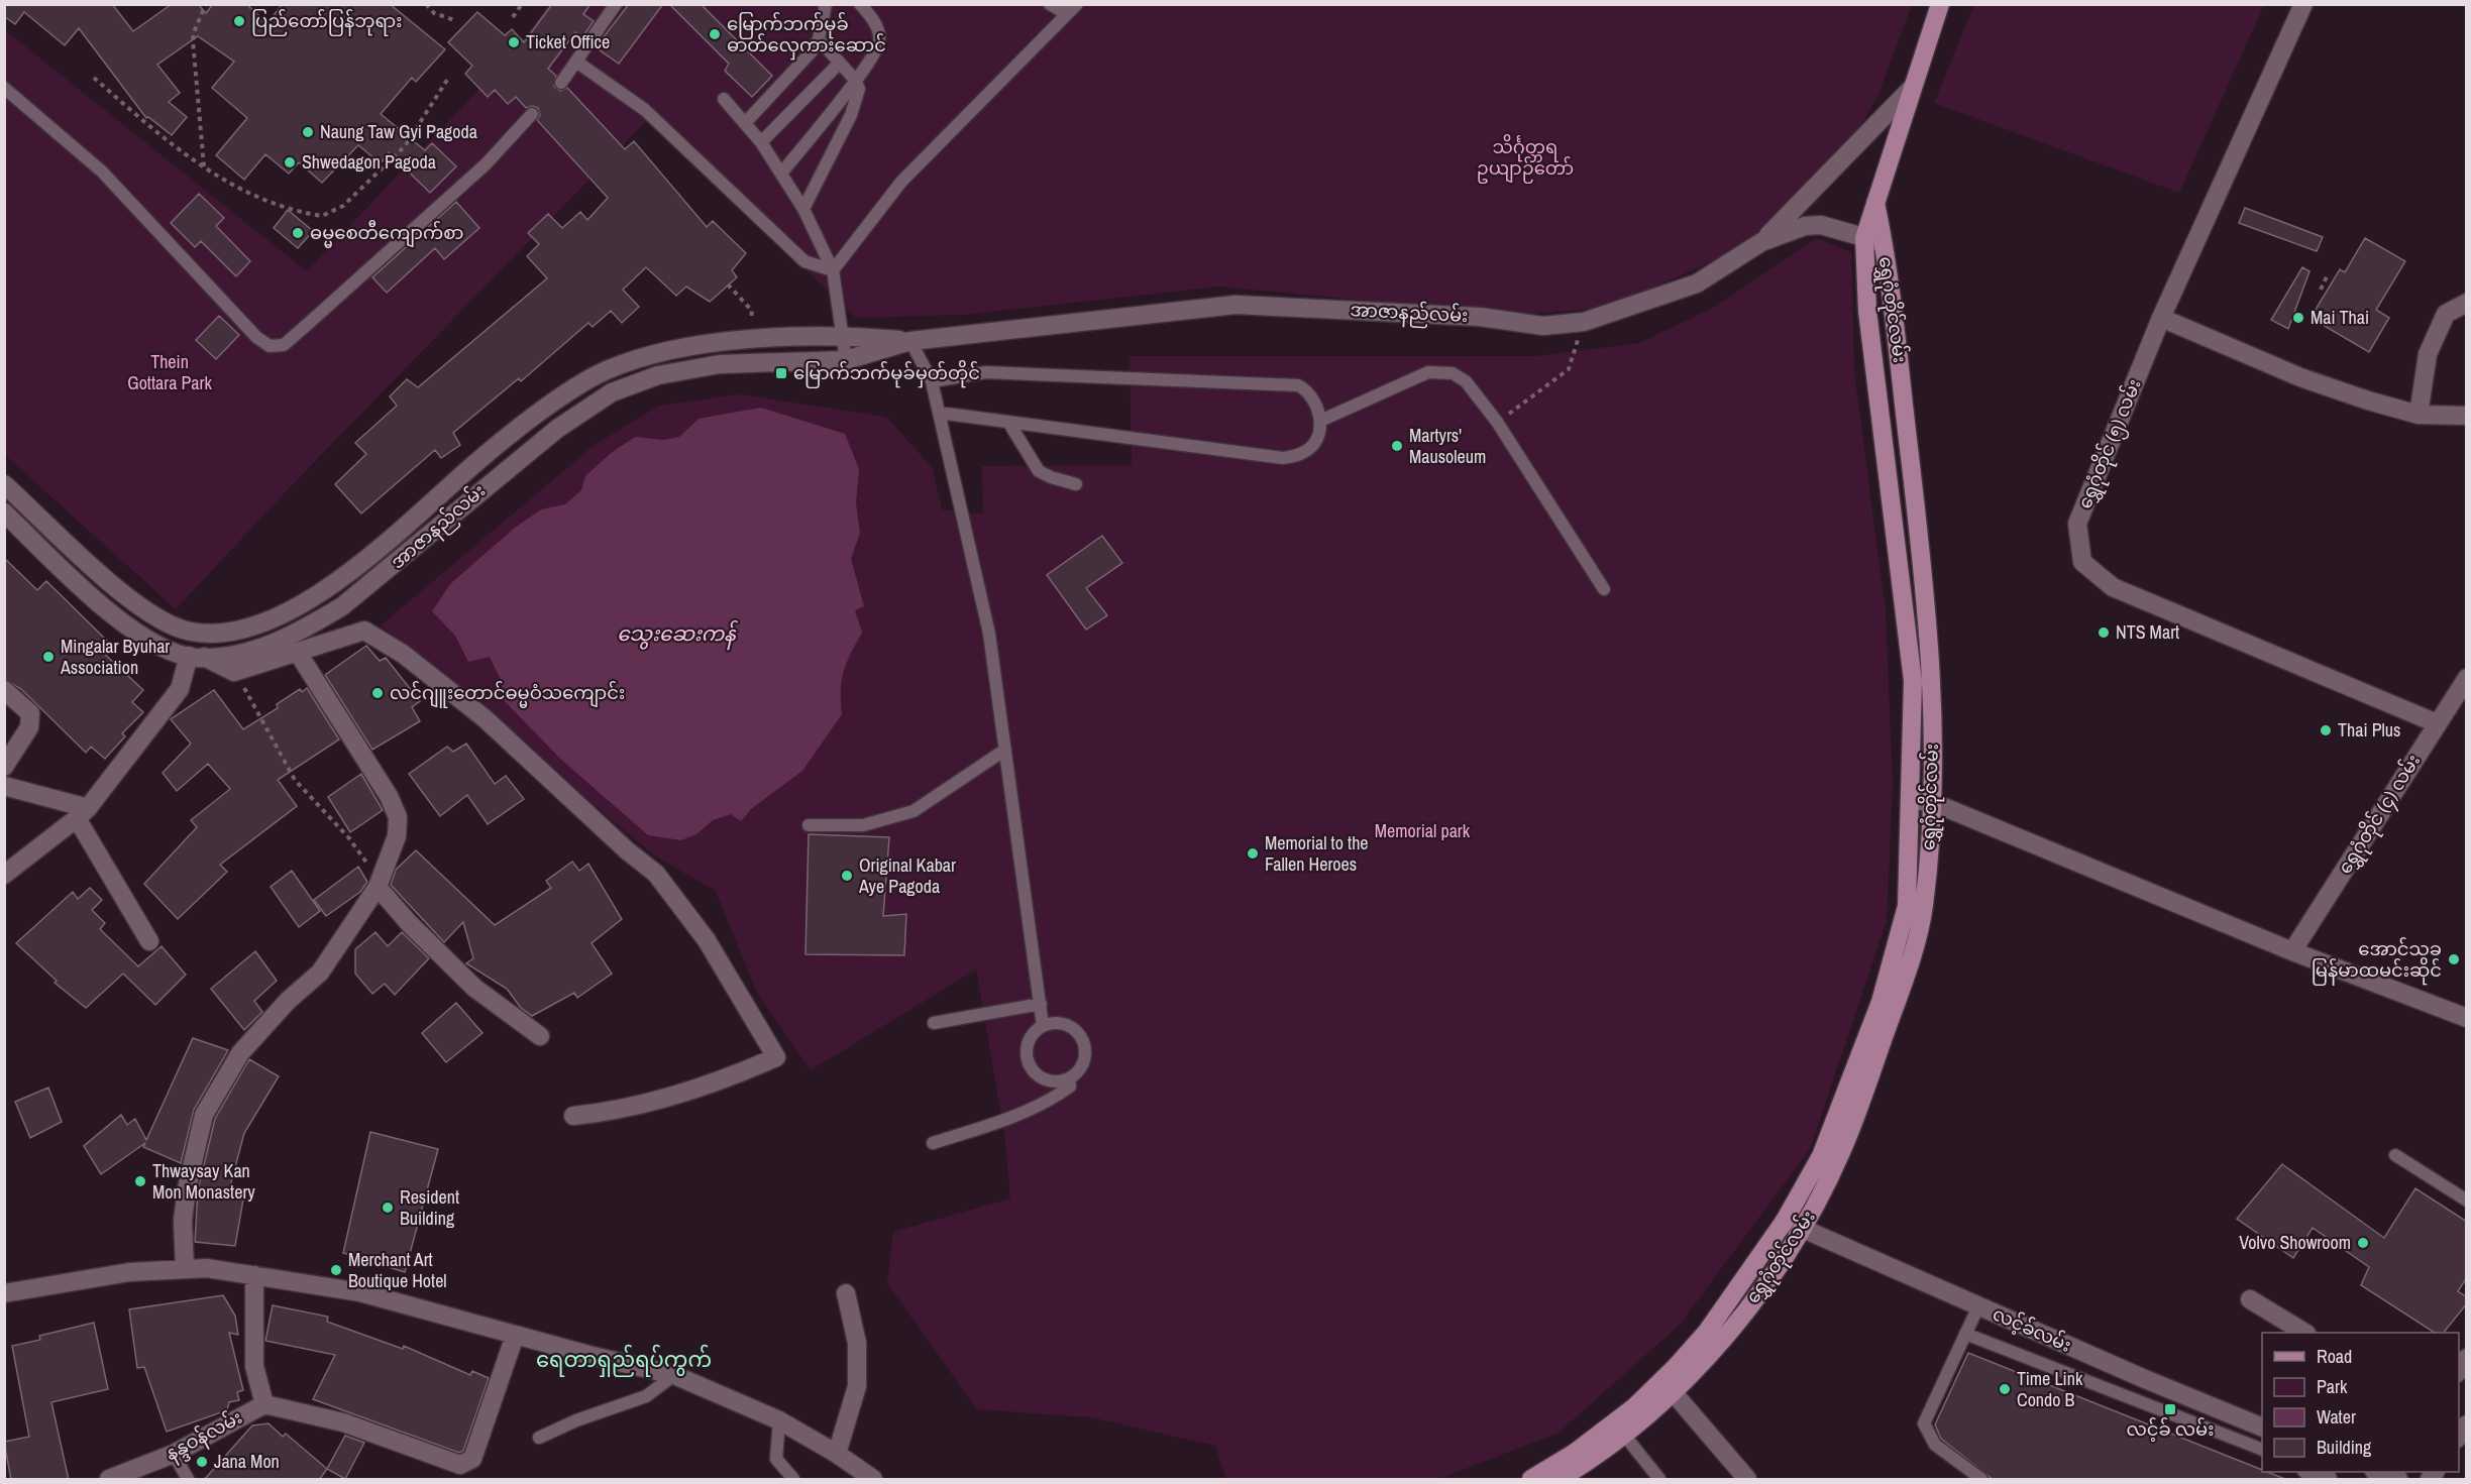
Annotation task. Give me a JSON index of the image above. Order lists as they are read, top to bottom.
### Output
{
  "streets": {
    "main road": ["ရွှေဂုံတိုင်လမ်း"],
    "street": [
      "အာဇာနည်လမ်း",
      "ရွှေဂုံတိုင် (၅) လမ်း",
      "ရွှေဂုံတိုင် (၄) လမ်း",
      "လင့်ခ်လမ်း",
      "နန္ဒဝန်လမ်း"
    ]
  },
  "crossings": [
    ["ရွှေဂုံတိုင်လမ်း", "အာဇာနည်လမ်း"],
    ["ရွှေဂုံတိုင်လမ်း", "လင့်ခ်လမ်း"],
    ["ရွှေဂုံတိုင် (၅) လမ်း", "ရွှေဂုံတိုင် (၄) လမ်း"]
  ],
  "districts": ["ရေတာရှည်ရပ်ကွက်"],
  "water": ["သွေးဆေးကန်"],
  "parks": ["သိင်္ဂုတ္တရ ဥယျာဉ်တော်", "Thein Gottara Park", "Memorial park"],
  "places": {
    "other": [
      "ပြည်တော်ပြန်ဘုရား",
      "မြောက်ဘက်မုခ် ဓာတ်လှေကားဆောင်",
      "Ticket Office",
      "Naung Taw Gyi Pagoda",
      "Shwedagon Pagoda",
      "ဓမ္မစေတီကျောက်စာ",
      "Mai Thai",
      "Martyrs' Mausoleum",
      "NTS Mart",
      "Mingalar Byuhar Association",
      "လင်ဂျူးတောင်ဓမ္မဝံသကျောင်း",
      "Thai Plus",
      "Memorial to the Fallen Heroes",
      "Original Kabar Aye Pagoda",
      "အောင်သုခ မြန်မာထမင်းဆိုင်",
      "Thwaysay Kan Mon Monastery",
      "Resident Building",
      "Volvo Showroom",
      "Merchant Art Boutique Hotel",
      "Time Link Condo B",
      "Jana Mon"
    ],
    "transit": ["မြောက်ဘက်မုခ်မှတ်တိုင်", "လင့်ခ် လမ်း"]
  },
  "legend": [
    "Road",
    "Park",
    "Water",
    "Building"
  ]
}
